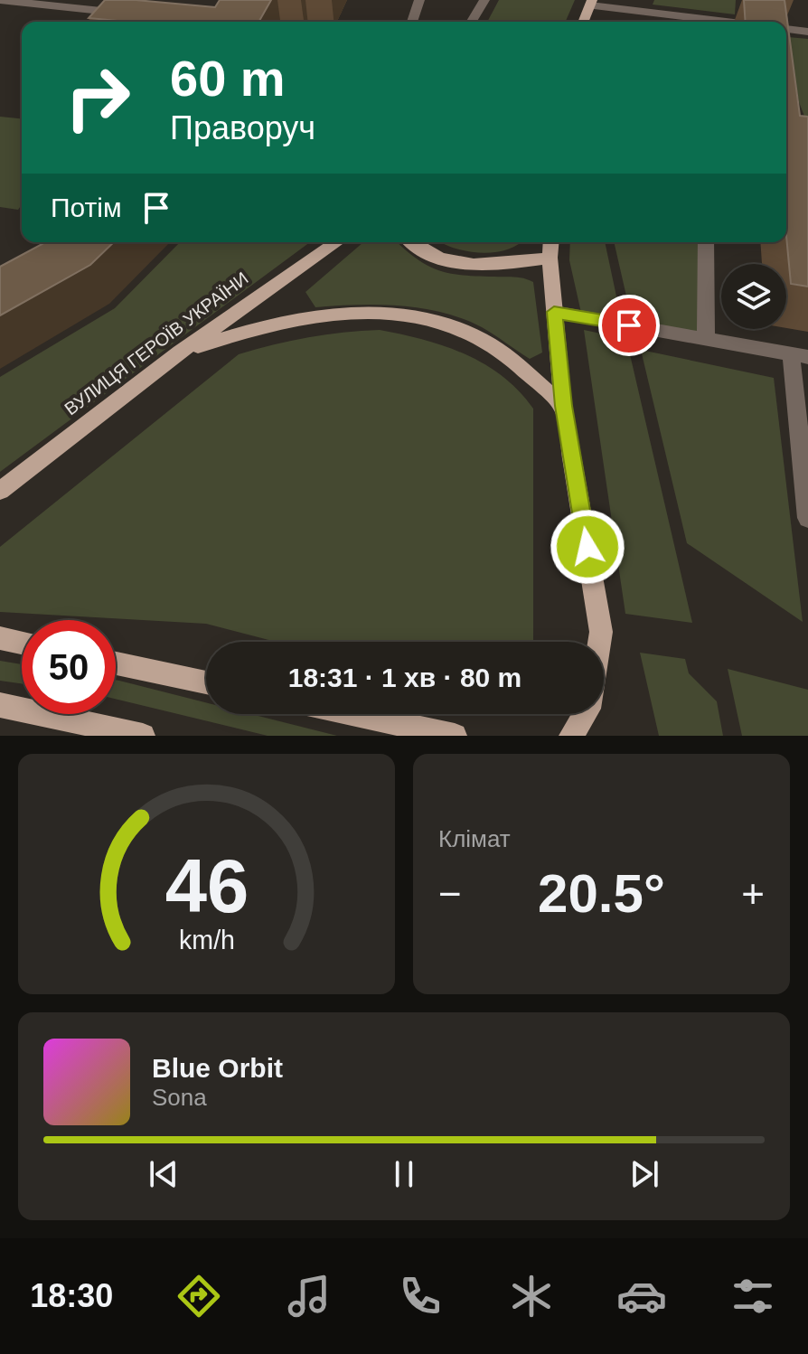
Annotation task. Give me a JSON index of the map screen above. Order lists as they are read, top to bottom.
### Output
{
  "streets": {
    "main road": ["ВУЛИЦЯ ГЕРОЇВ УКРАЇНИ"]
  },
  "page": {
    "turn": ["60 m", "Праворуч"],
    "then": "Потім",
    "limit": "50",
    "trip": "18:31 · 1 хв · 80 m",
    "tile": "Клімат",
    "heat": ["−", "20.5°", "+"],
    "song": ["Blue Orbit", "Sona"],
    "tabs": "18:30",
    "gauge": ["46", "km/h"]
  }
}
